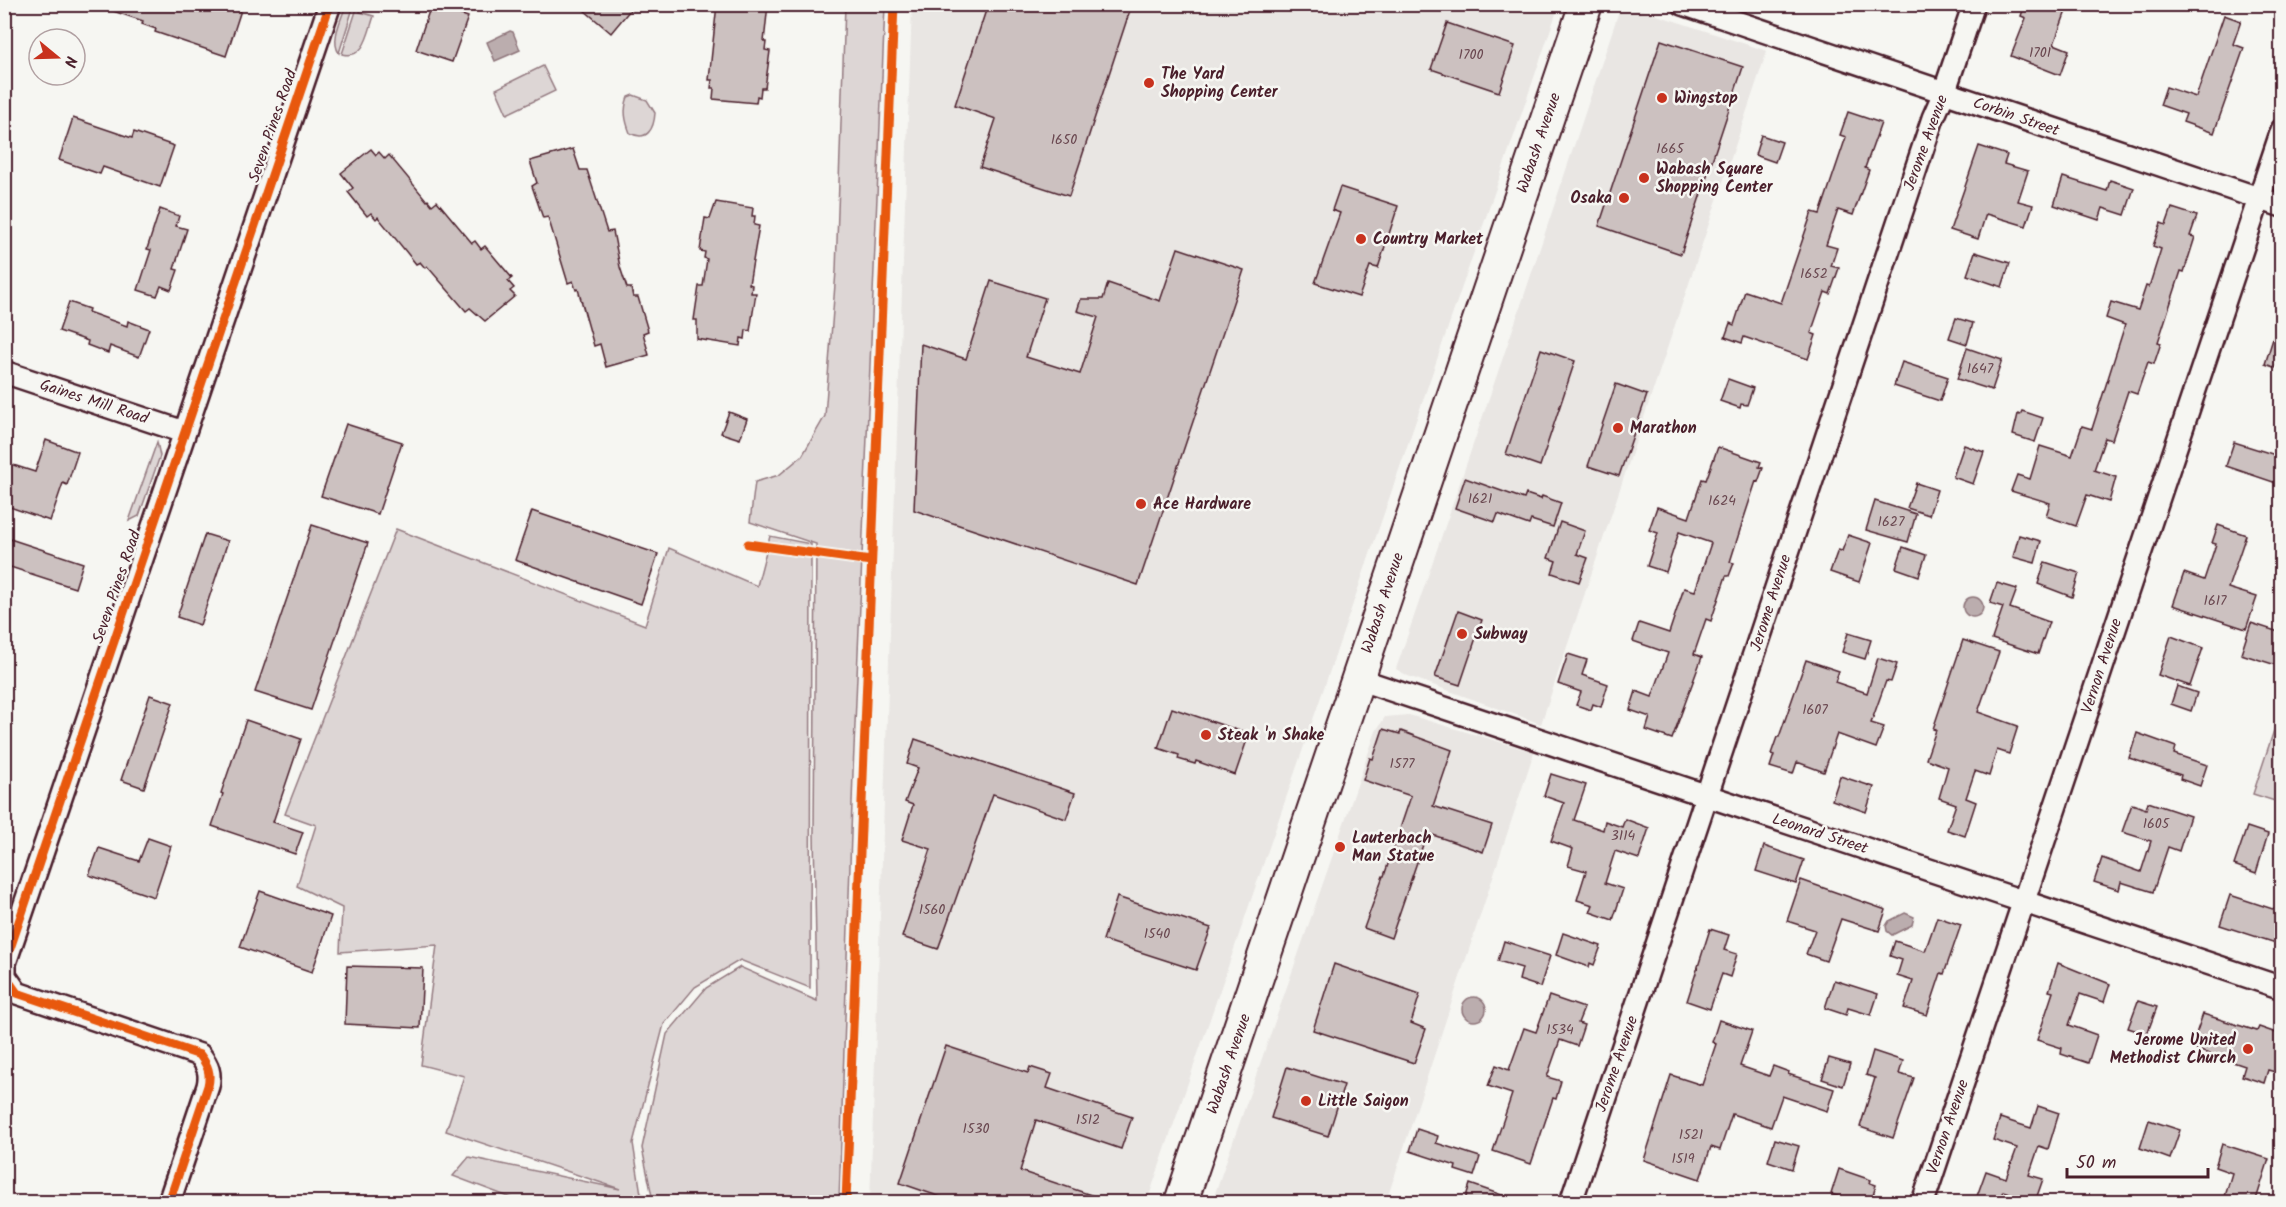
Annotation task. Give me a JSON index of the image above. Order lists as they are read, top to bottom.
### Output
{
  "streets": {
    "main road": ["Wabash Avenue"],
    "street": [
      "Corbin Street",
      "Seven Pines Road",
      "Jerome Avenue",
      "Gaines Mill Road",
      "Vernon Avenue",
      "Leonard Street"
    ]
  },
  "crossings": [
    ["Corbin Street", "Jerome Avenue"],
    ["Corbin Street", "Vernon Avenue"],
    ["Seven Pines Road", "Gaines Mill Road"],
    ["Wabash Avenue", "Leonard Street"],
    ["Jerome Avenue", "Leonard Street"],
    ["Vernon Avenue", "Leonard Street"]
  ],
  "places": [
    "The Yard Shopping Center",
    "Wingstop",
    "Wabash Square Shopping Center",
    "Osaka",
    "Country Market",
    "Marathon",
    "Ace Hardware",
    "Subway",
    "Steak 'n Shake",
    "Lauterbach Man Statue",
    "Jerome United Methodist Church",
    "Little Saigon"
  ],
  "house_numbers": [
    "1701",
    "1700",
    "1650",
    "1665",
    "1652",
    "1647",
    "1621",
    "1624",
    "1627",
    "1617",
    "1607",
    "1577",
    "1605",
    "3114",
    "1560",
    "1540",
    "1534",
    "1512",
    "1530",
    "1521",
    "1519"
  ],
  "scale_bar": "50 m",
  "north": "right"
}
